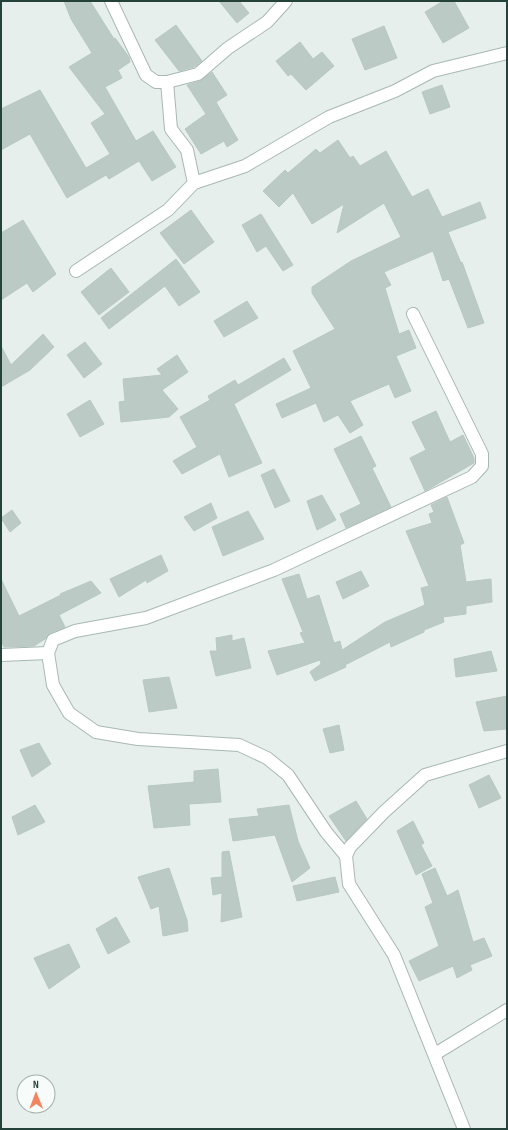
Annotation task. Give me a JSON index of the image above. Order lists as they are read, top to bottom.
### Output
{
  "north": "top"
}
